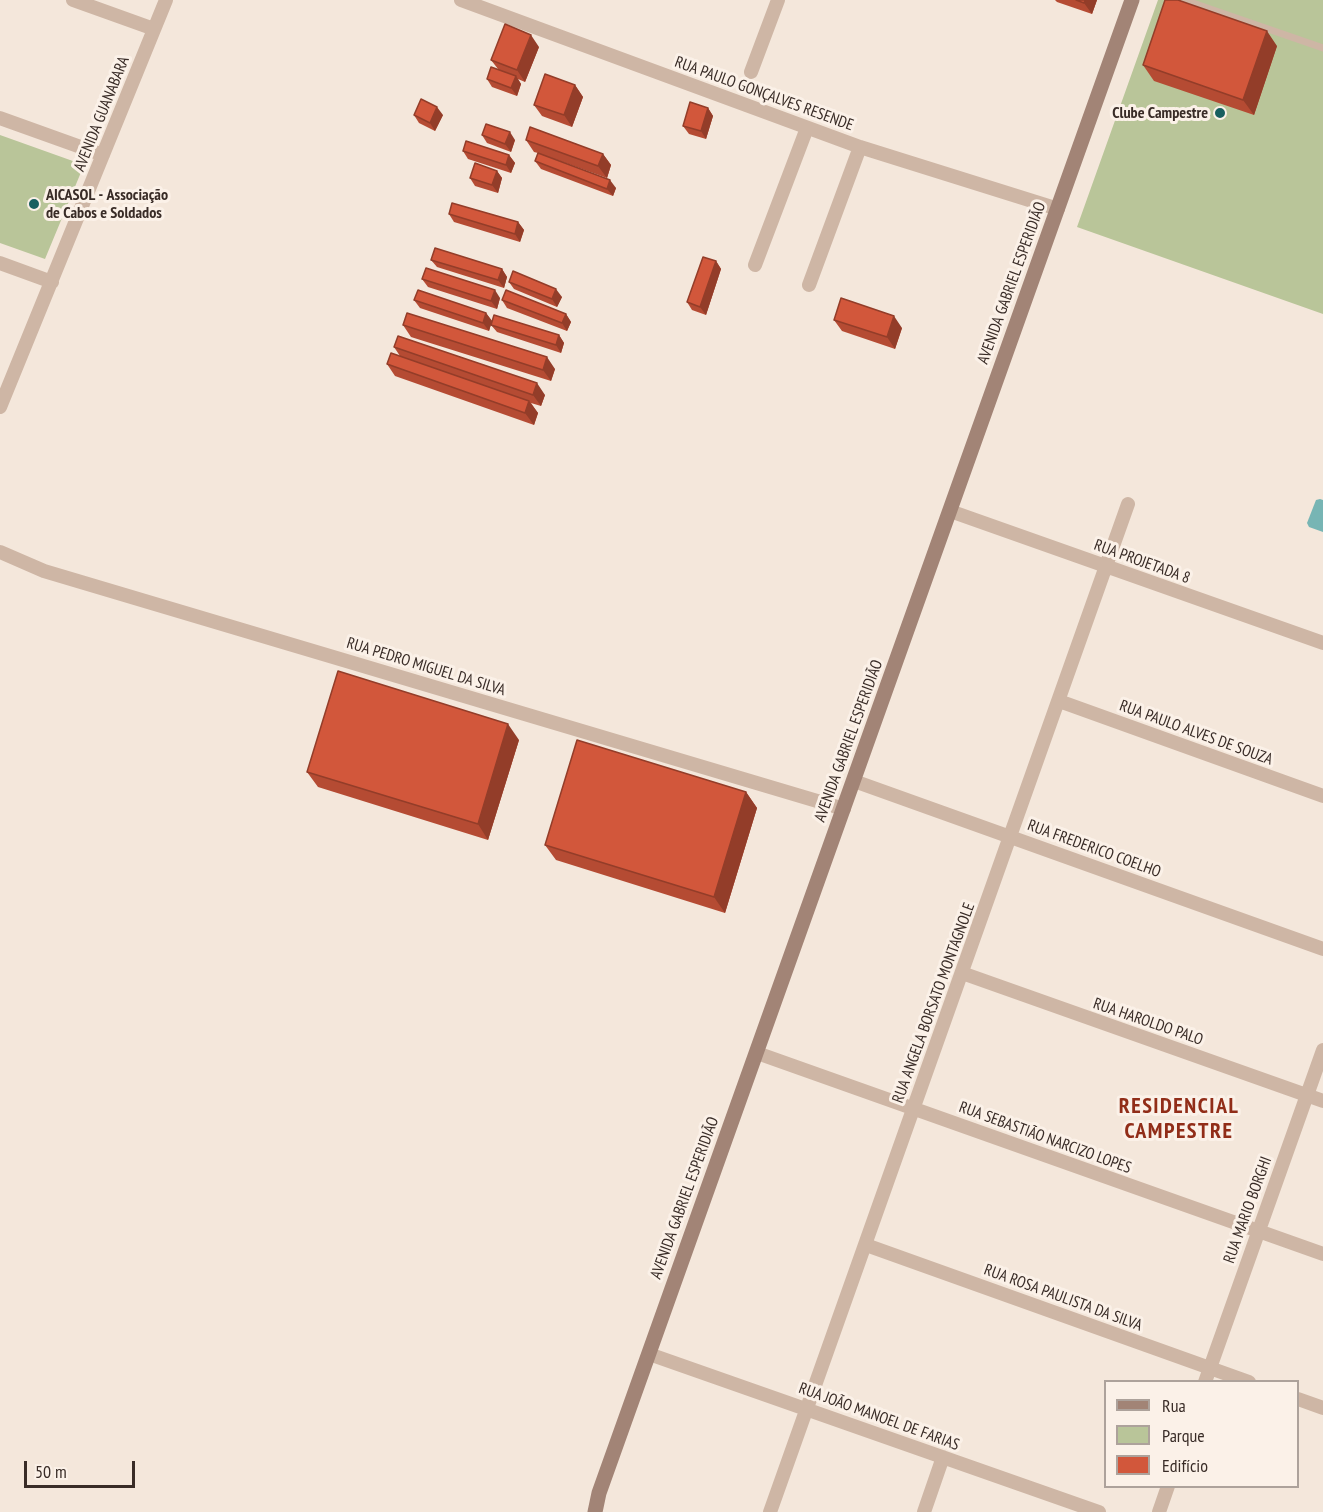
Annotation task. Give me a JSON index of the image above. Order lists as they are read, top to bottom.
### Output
{
  "streets": {
    "main road": ["AVENIDA GABRIEL ESPERIDIÃO"],
    "street": [
      "RUA PAULO GONÇALVES RESENDE",
      "AVENIDA GUANABARA",
      "RUA PROJETADA 8",
      "RUA PEDRO MIGUEL DA SILVA",
      "RUA PAULO ALVES DE SOUZA",
      "RUA FREDERICO COELHO",
      "RUA ANGELA BORSATO MONTAGNOLE",
      "RUA HAROLDO PALO",
      "RUA SEBASTIÃO NARCIZO LOPES",
      "RUA MARIO BORGHI",
      "RUA ROSA PAULISTA DA SILVA",
      "RUA JOÃO MANOEL DE FARIAS"
    ]
  },
  "crossings": [
    ["RUA PAULO GONÇALVES RESENDE", "AVENIDA GABRIEL ESPERIDIÃO"],
    ["AVENIDA GABRIEL ESPERIDIÃO", "RUA PROJETADA 8"],
    ["AVENIDA GABRIEL ESPERIDIÃO", "RUA PEDRO MIGUEL DA SILVA"],
    ["AVENIDA GABRIEL ESPERIDIÃO", "RUA FREDERICO COELHO"],
    ["AVENIDA GABRIEL ESPERIDIÃO", "RUA SEBASTIÃO NARCIZO LOPES"],
    ["AVENIDA GABRIEL ESPERIDIÃO", "RUA JOÃO MANOEL DE FARIAS"],
    ["RUA PROJETADA 8", "RUA ANGELA BORSATO MONTAGNOLE"],
    ["RUA PAULO ALVES DE SOUZA", "RUA ANGELA BORSATO MONTAGNOLE"],
    ["RUA FREDERICO COELHO", "RUA ANGELA BORSATO MONTAGNOLE"],
    ["RUA ANGELA BORSATO MONTAGNOLE", "RUA HAROLDO PALO"],
    ["RUA ANGELA BORSATO MONTAGNOLE", "RUA SEBASTIÃO NARCIZO LOPES"],
    ["RUA ANGELA BORSATO MONTAGNOLE", "RUA ROSA PAULISTA DA SILVA"],
    ["RUA ANGELA BORSATO MONTAGNOLE", "RUA JOÃO MANOEL DE FARIAS"],
    ["RUA HAROLDO PALO", "RUA MARIO BORGHI"],
    ["RUA SEBASTIÃO NARCIZO LOPES", "RUA MARIO BORGHI"],
    ["RUA MARIO BORGHI", "RUA ROSA PAULISTA DA SILVA"]
  ],
  "districts": ["RESIDENCIAL CAMPESTRE"],
  "places": ["Clube Campestre", "AICASOL - Associação de Cabos e Soldados"],
  "legend": ["Rua", "Parque", "Edifício"],
  "scale_bar": "50 m"
}
